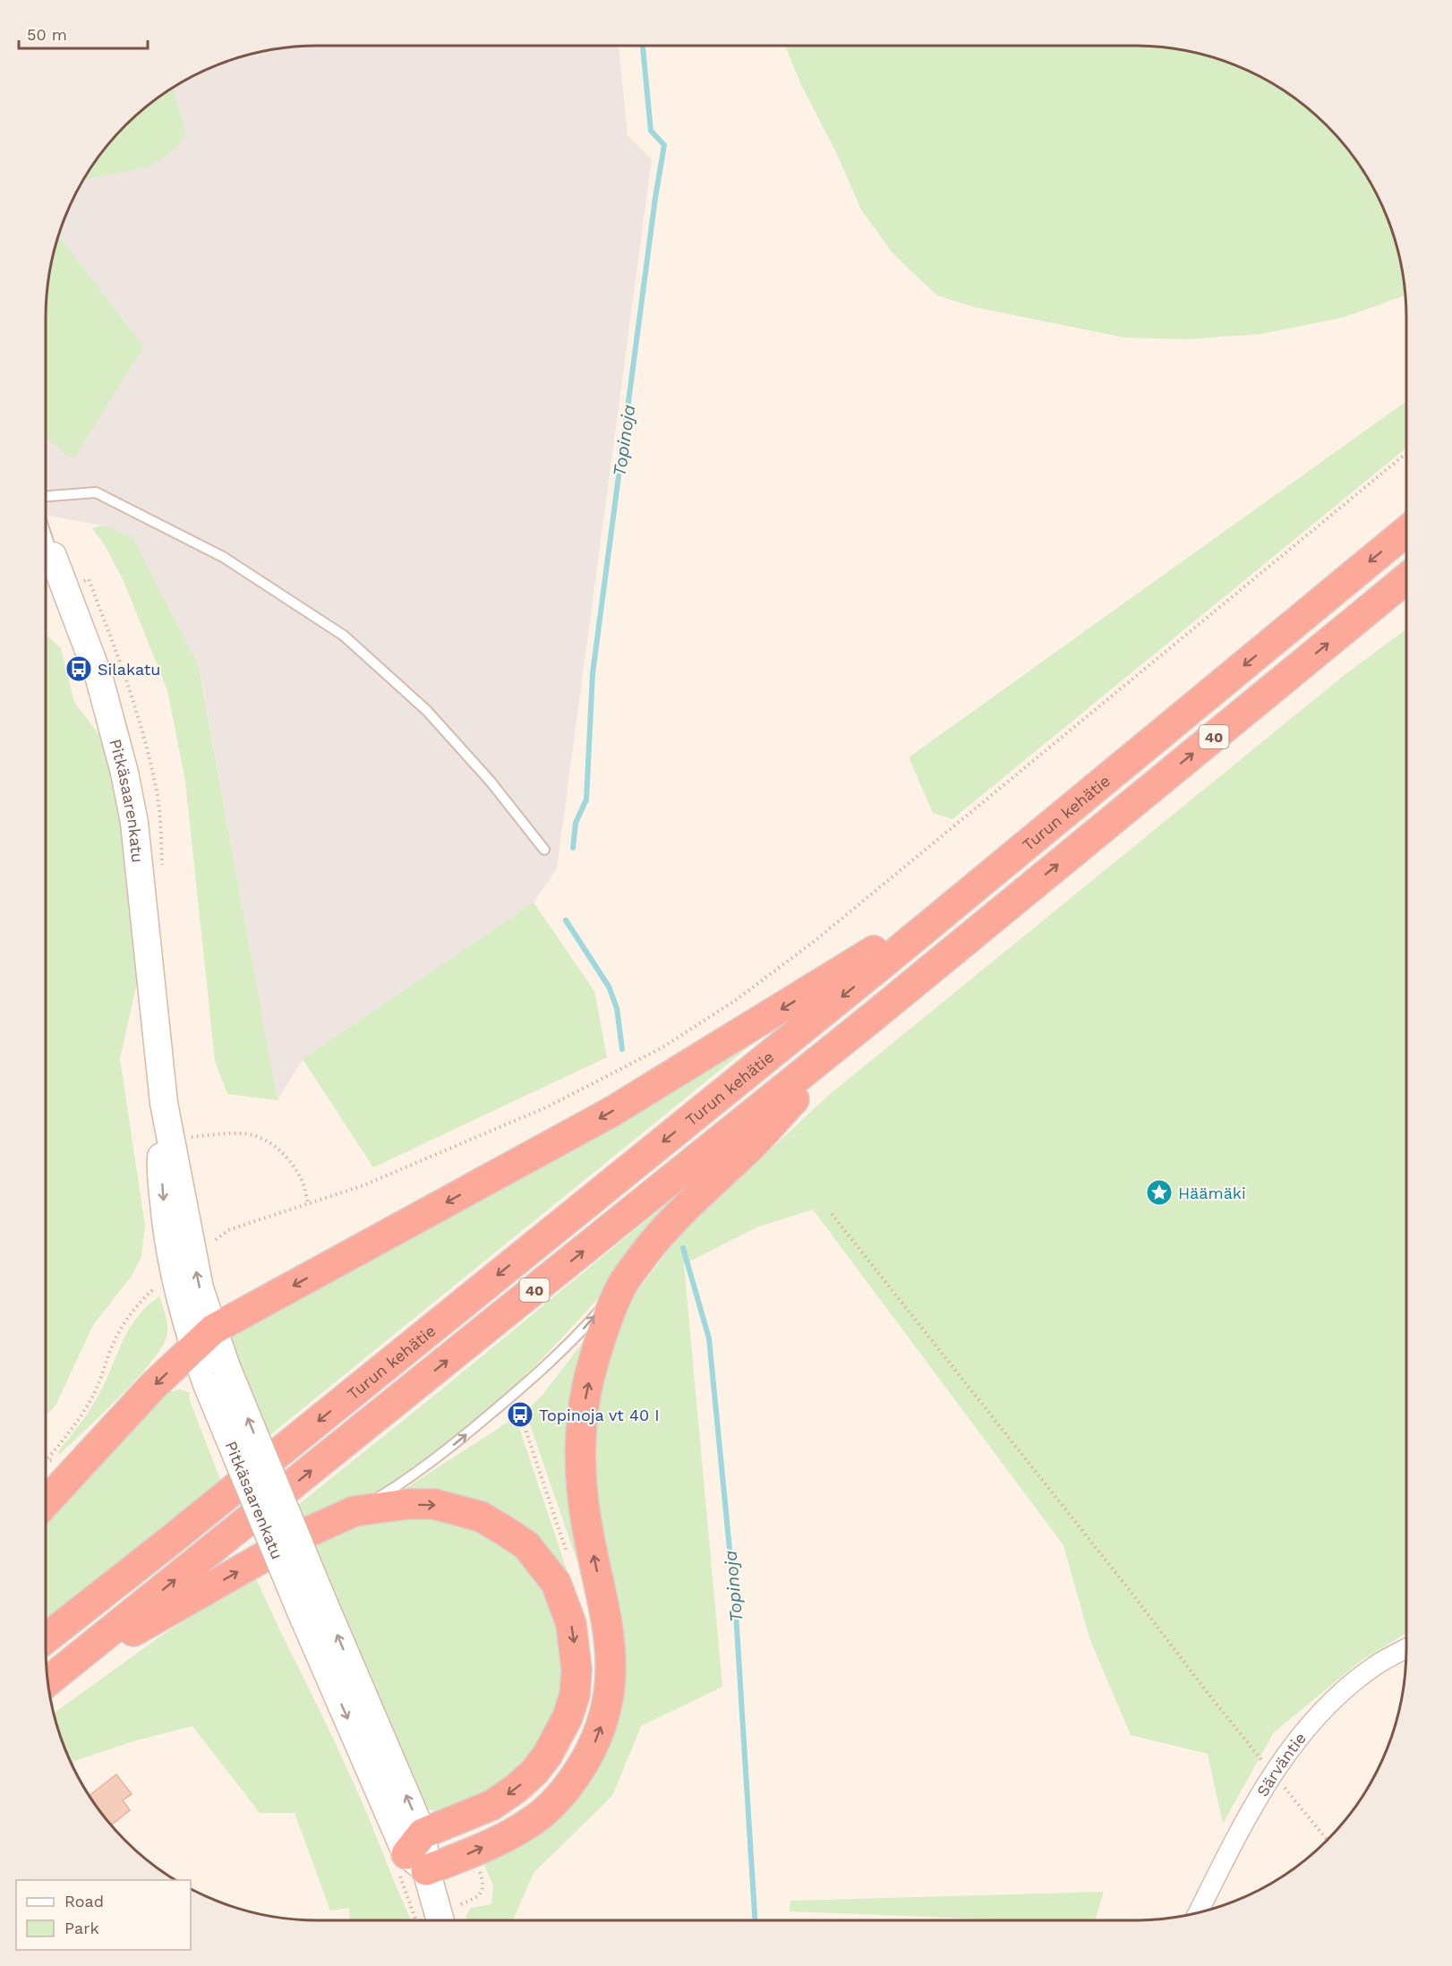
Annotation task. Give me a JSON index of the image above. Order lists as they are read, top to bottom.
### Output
{
  "streets": {
    "highway": ["40", "Turun kehätie"],
    "street": ["Pitkäsaarenkatu", "Särväntie"]
  },
  "water": ["Topinoja"],
  "places": {
    "bus stop": ["Silakatu", "Topinoja vt 40 I"],
    "place": ["Häämäki"]
  },
  "legend": ["Road", "Park"],
  "scale_bar": "50 m"
}
